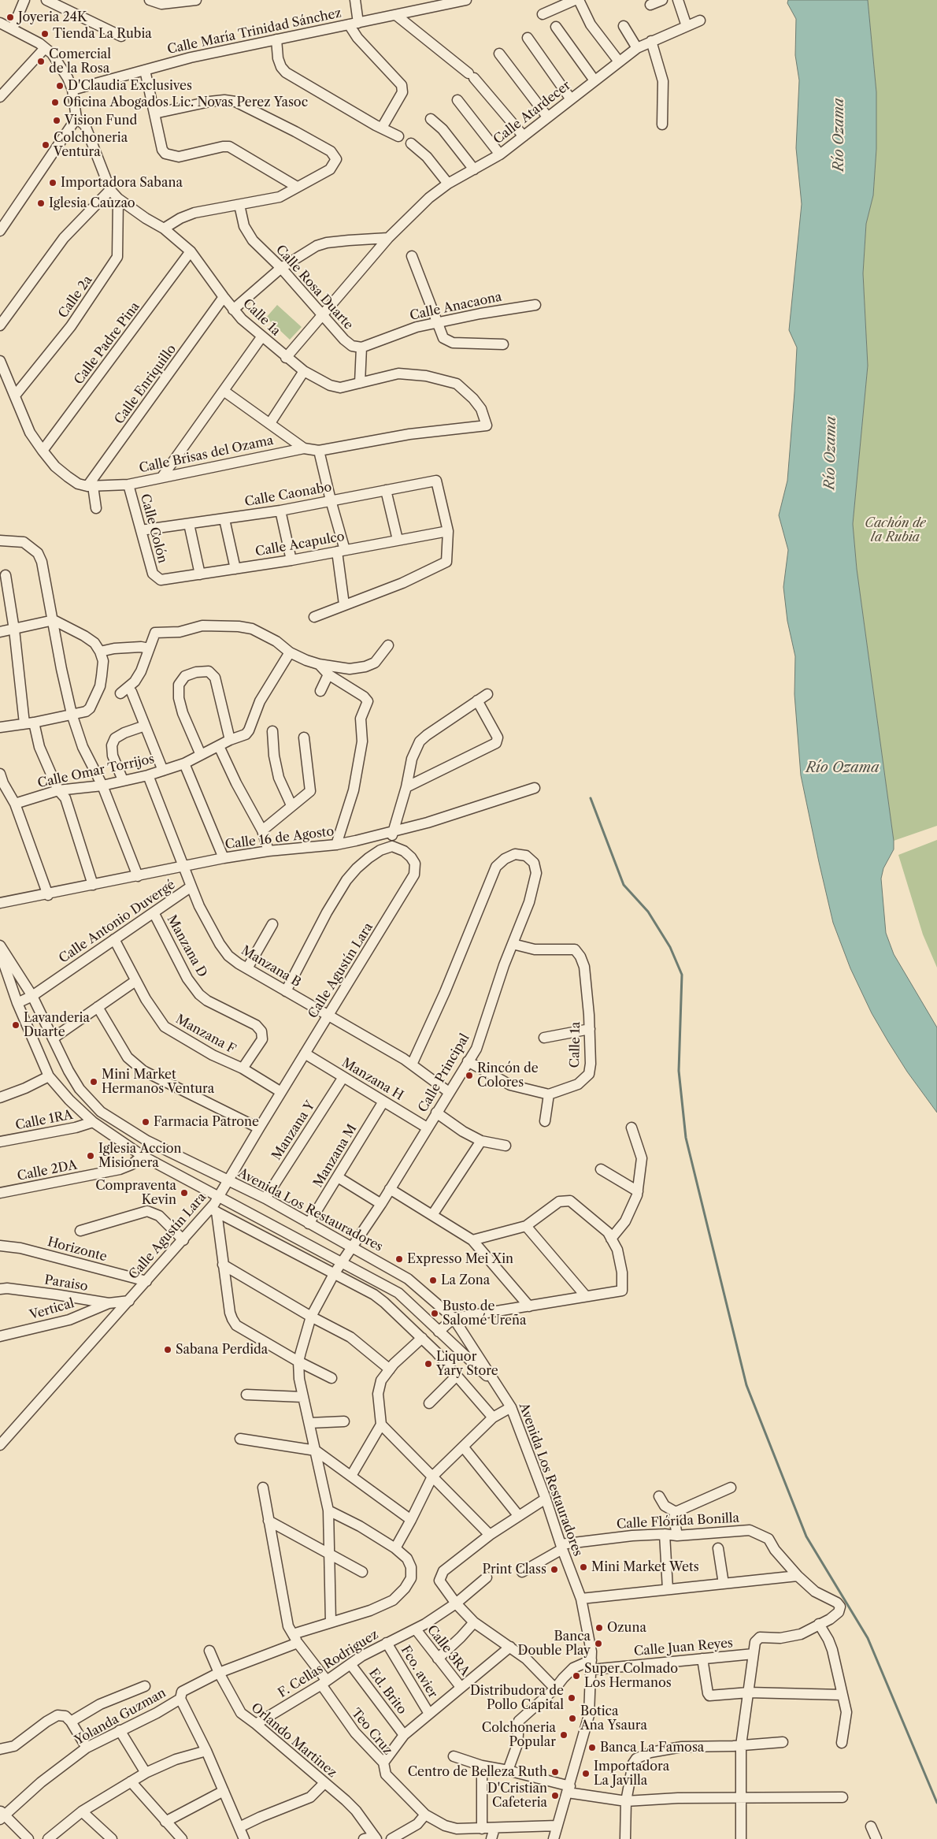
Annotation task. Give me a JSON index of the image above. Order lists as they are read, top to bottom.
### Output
{
  "streets": {
    "street": [
      "Calle María Trinidad Sánchez",
      "Calle Atardecer",
      "Calle Rosa Duarte",
      "Calle 2a",
      "Calle Anacaona",
      "Calle 1a",
      "Calle Padre Pina",
      "Calle Enriquillo",
      "Calle Brisas del Ozama",
      "Calle Caonabo",
      "Calle Colón",
      "Calle Acapulco",
      "Calle Omar Torrijos",
      "Calle 16 de Agosto",
      "Calle Antonio Duvergé",
      "Manzana D",
      "Manzana B",
      "Calle Agustín Lara",
      "Manzana F",
      "Calle Principal",
      "Manzana H",
      "Calle 1RA",
      "Manzana Y",
      "Manzana M",
      "Calle 2DA",
      "Avenida Los Restauradores",
      "Horizonte",
      "Paraiso",
      "Vertical",
      "Calle Flórida Bonilla",
      "Calle Juan Reyes",
      "Calle 3RA",
      "F. Cellas Rodriguez",
      "Fco. avier",
      "Ed. Brito",
      "Yolanda Guzman",
      "Teo Cruz",
      "Orlando Martinez"
    ]
  },
  "crossings": [
    ["Calle Atardecer", "Calle Rosa Duarte"],
    ["Calle Atardecer", "Calle 1a"],
    ["Calle Rosa Duarte", "Calle Anacaona"],
    ["Calle 2a", "Calle 1a"],
    ["Calle 2a", "Calle Brisas del Ozama"],
    ["Calle 1a", "Calle Padre Pina"],
    ["Calle 1a", "Calle Enriquillo"],
    ["Calle 1a", "Calle Brisas del Ozama"],
    ["Calle 1a", "Calle Principal"],
    ["Calle Padre Pina", "Calle Brisas del Ozama"],
    ["Calle Enriquillo", "Calle Brisas del Ozama"],
    ["Calle Brisas del Ozama", "Calle Colón"],
    ["Calle Caonabo", "Calle Colón"],
    ["Calle Caonabo", "Calle Acapulco"],
    ["Calle Colón", "Calle Acapulco"],
    ["Calle Omar Torrijos", "Calle Antonio Duvergé"],
    ["Calle 16 de Agosto", "Calle Antonio Duvergé"],
    ["Calle Antonio Duvergé", "Manzana D"],
    ["Calle Antonio Duvergé", "Manzana B"],
    ["Calle Antonio Duvergé", "Manzana F"],
    ["Calle Antonio Duvergé", "Avenida Los Restauradores"],
    ["Manzana D", "Manzana F"],
    ["Manzana B", "Calle Agustín Lara"],
    ["Manzana B", "Calle Principal"],
    ["Calle Agustín Lara", "Manzana F"],
    ["Calle Agustín Lara", "Manzana H"],
    ["Calle Agustín Lara", "Avenida Los Restauradores"],
    ["Calle Agustín Lara", "Horizonte"],
    ["Calle Agustín Lara", "Paraiso"],
    ["Calle Principal", "Manzana H"],
    ["Calle Principal", "Avenida Los Restauradores"],
    ["Manzana H", "Manzana Y"],
    ["Manzana H", "Manzana M"],
    ["Manzana Y", "Avenida Los Restauradores"],
    ["Manzana M", "Avenida Los Restauradores"],
    ["Avenida Los Restauradores", "Calle Flórida Bonilla"],
    ["Avenida Los Restauradores", "Calle Juan Reyes"],
    ["Avenida Los Restauradores", "Teo Cruz"],
    ["Paraiso", "Vertical"],
    ["Calle Flórida Bonilla", "Calle Juan Reyes"],
    ["Calle 3RA", "F. Cellas Rodriguez"],
    ["F. Cellas Rodriguez", "Fco. avier"],
    ["F. Cellas Rodriguez", "Ed. Brito"],
    ["F. Cellas Rodriguez", "Teo Cruz"],
    ["F. Cellas Rodriguez", "Orlando Martinez"],
    ["Yolanda Guzman", "Teo Cruz"],
    ["Yolanda Guzman", "Orlando Martinez"]
  ],
  "water": ["Río Ozama"],
  "parks": ["Cachón de la Rubia"],
  "places": [
    "Joyeria 24K",
    "Tienda La Rubia",
    "Comercial de la Rosa",
    "D'Claudia Exclusives",
    "Oficina Abogados Lic. Novas Perez Yasoc",
    "Vision Fund",
    "Colchoneria Ventura",
    "Importadora Sabana",
    "Iglesia Cauzao",
    "Lavanderia Duarte",
    "Rincón de Colores",
    "Mini Market Hermanos Ventura",
    "Farmacia Patrone",
    "Iglesia Accion Misionera",
    "Compraventa Kevin",
    "Expresso Mei Xin",
    "La Zona",
    "Busto de Salomé Ureña",
    "Sabana Perdida",
    "Liquor Yary Store",
    "Mini Market Wets",
    "Print Class",
    "Ozuna",
    "Banca Double Play",
    "Super Colmado Los Hermanos",
    "Distribudora de Pollo Capital",
    "Botica Ana Ysaura",
    "Colchoneria Popular",
    "Banca La Famosa",
    "Centro de Belleza Ruth",
    "Importadora La Javilla",
    "D'Cristian Cafeteria"
  ]
}
